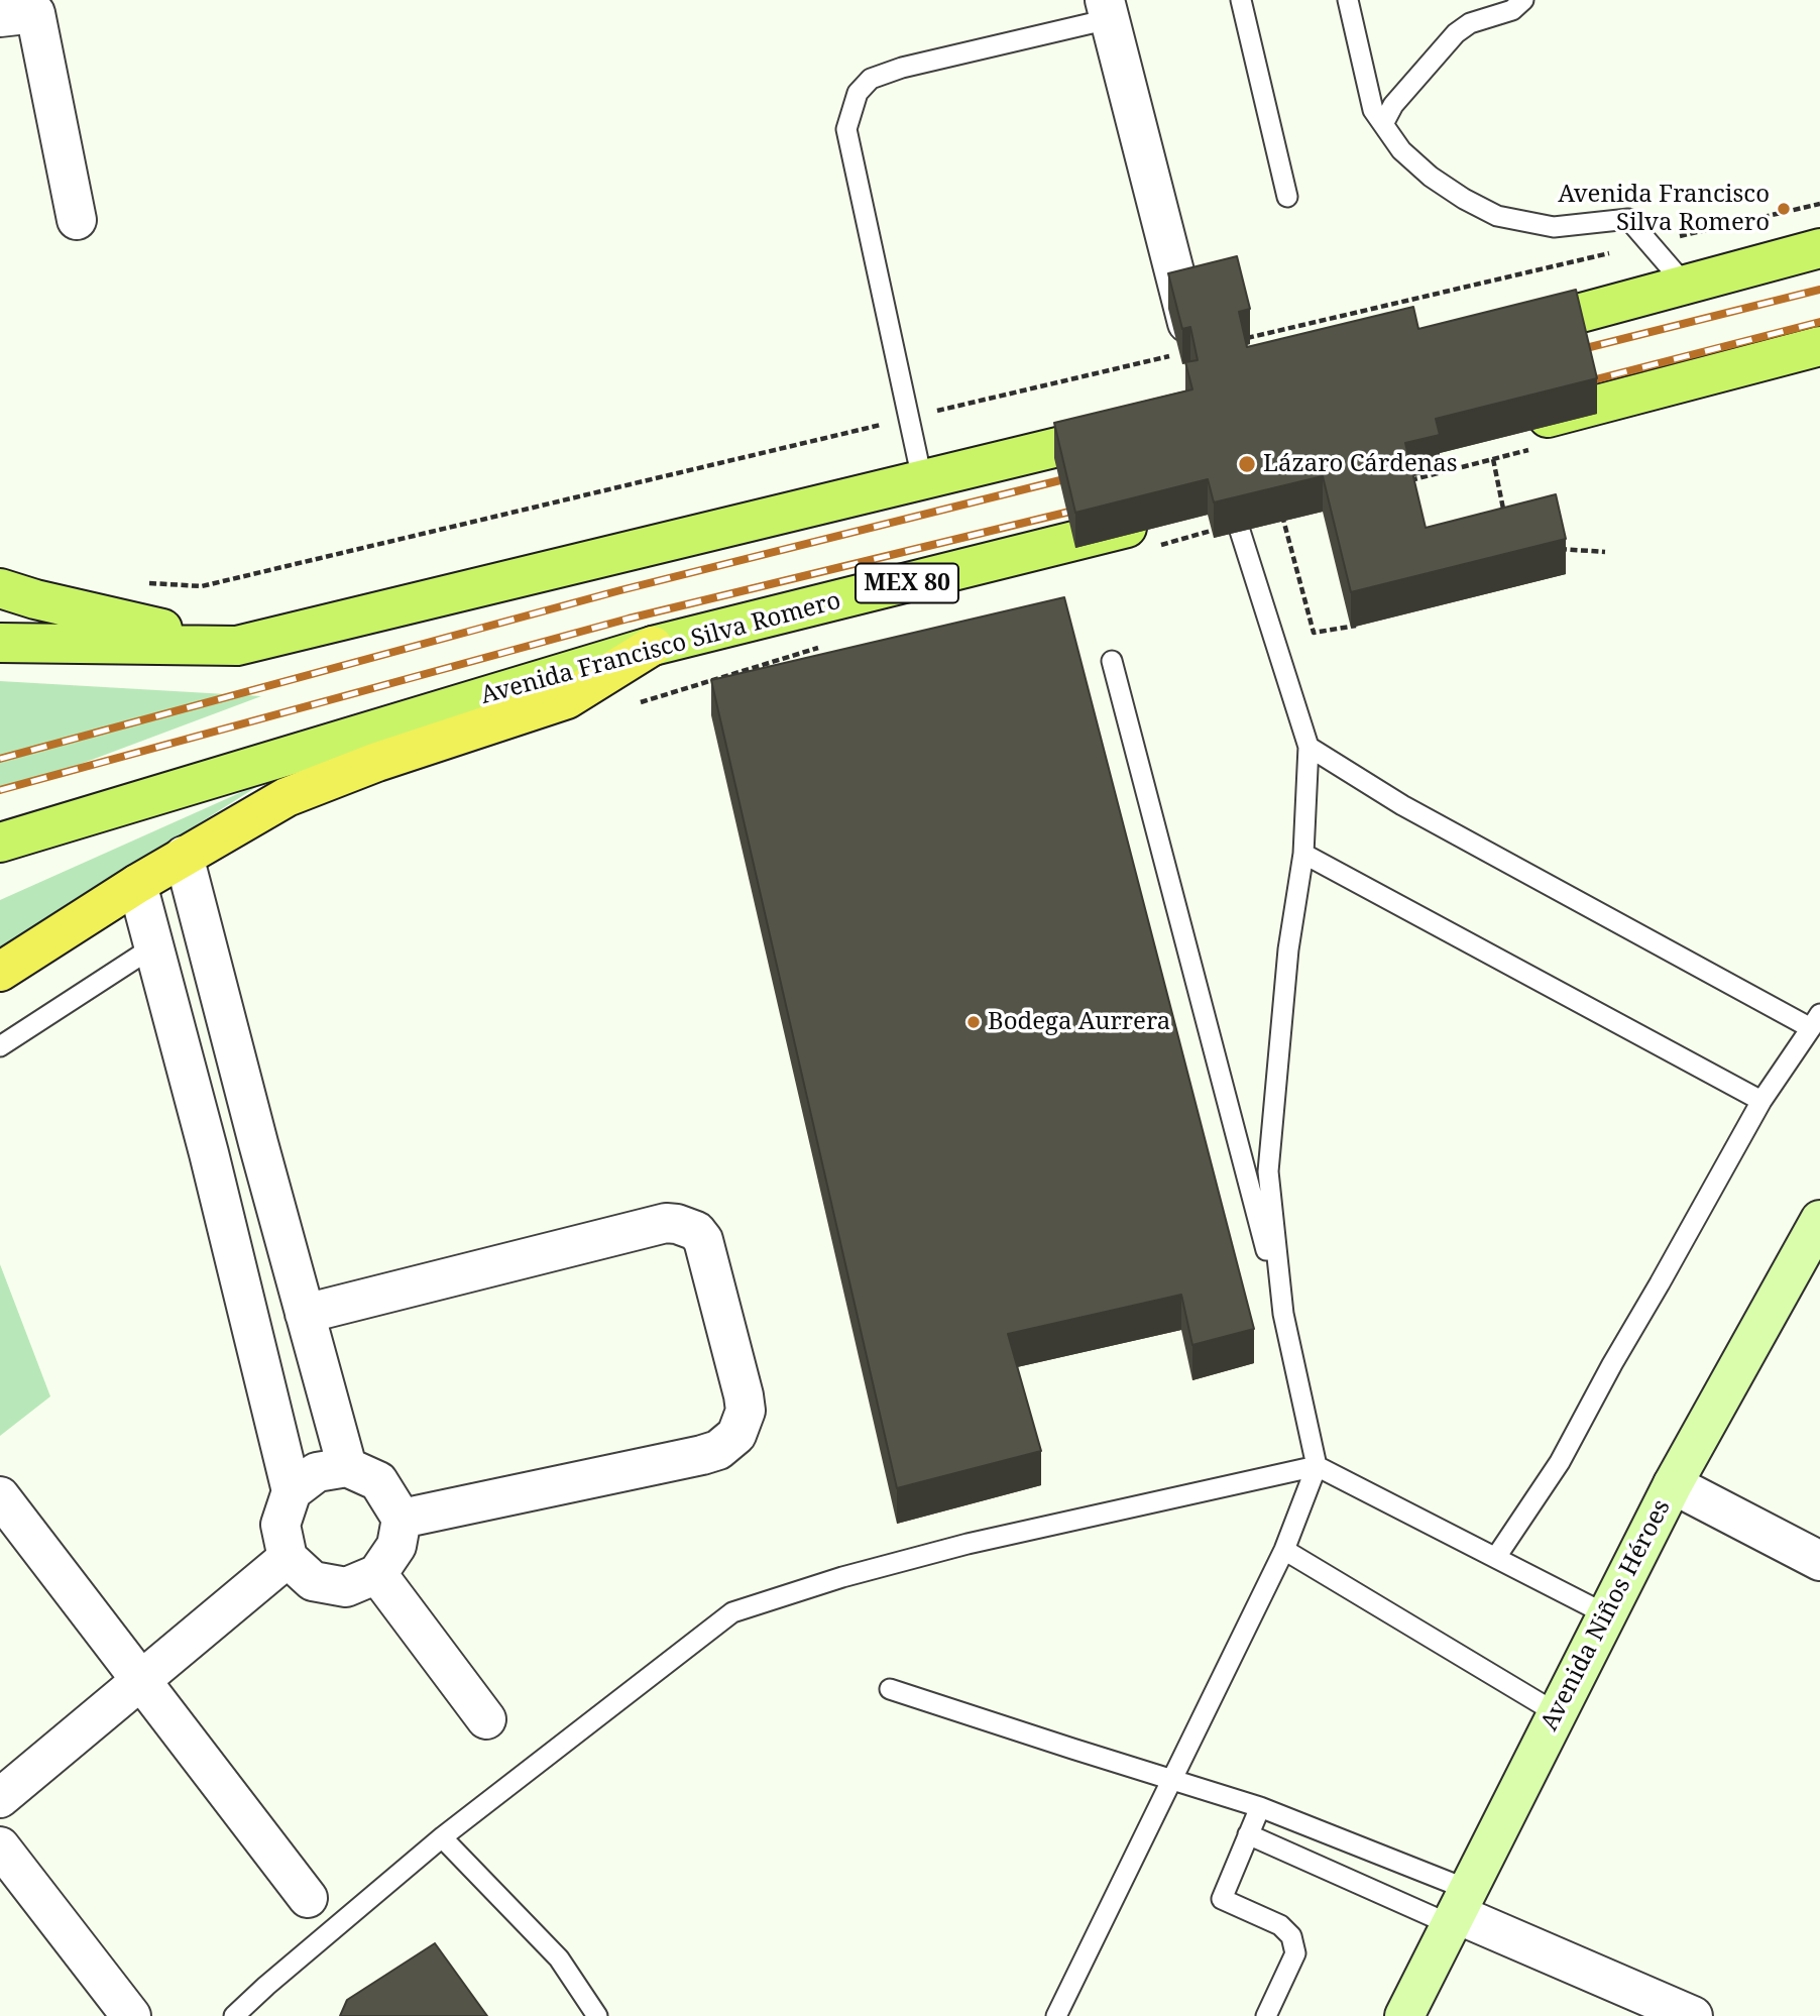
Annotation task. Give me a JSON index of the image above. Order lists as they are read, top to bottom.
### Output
{
  "streets": {
    "main road": ["MEX 80", "Avenida Francisco Silva Romero"],
    "street": ["Avenida Niños Héroes"]
  },
  "places": ["Avenida Francisco Silva Romero", "Lázaro Cárdenas", "Bodega Aurrera"]
}
